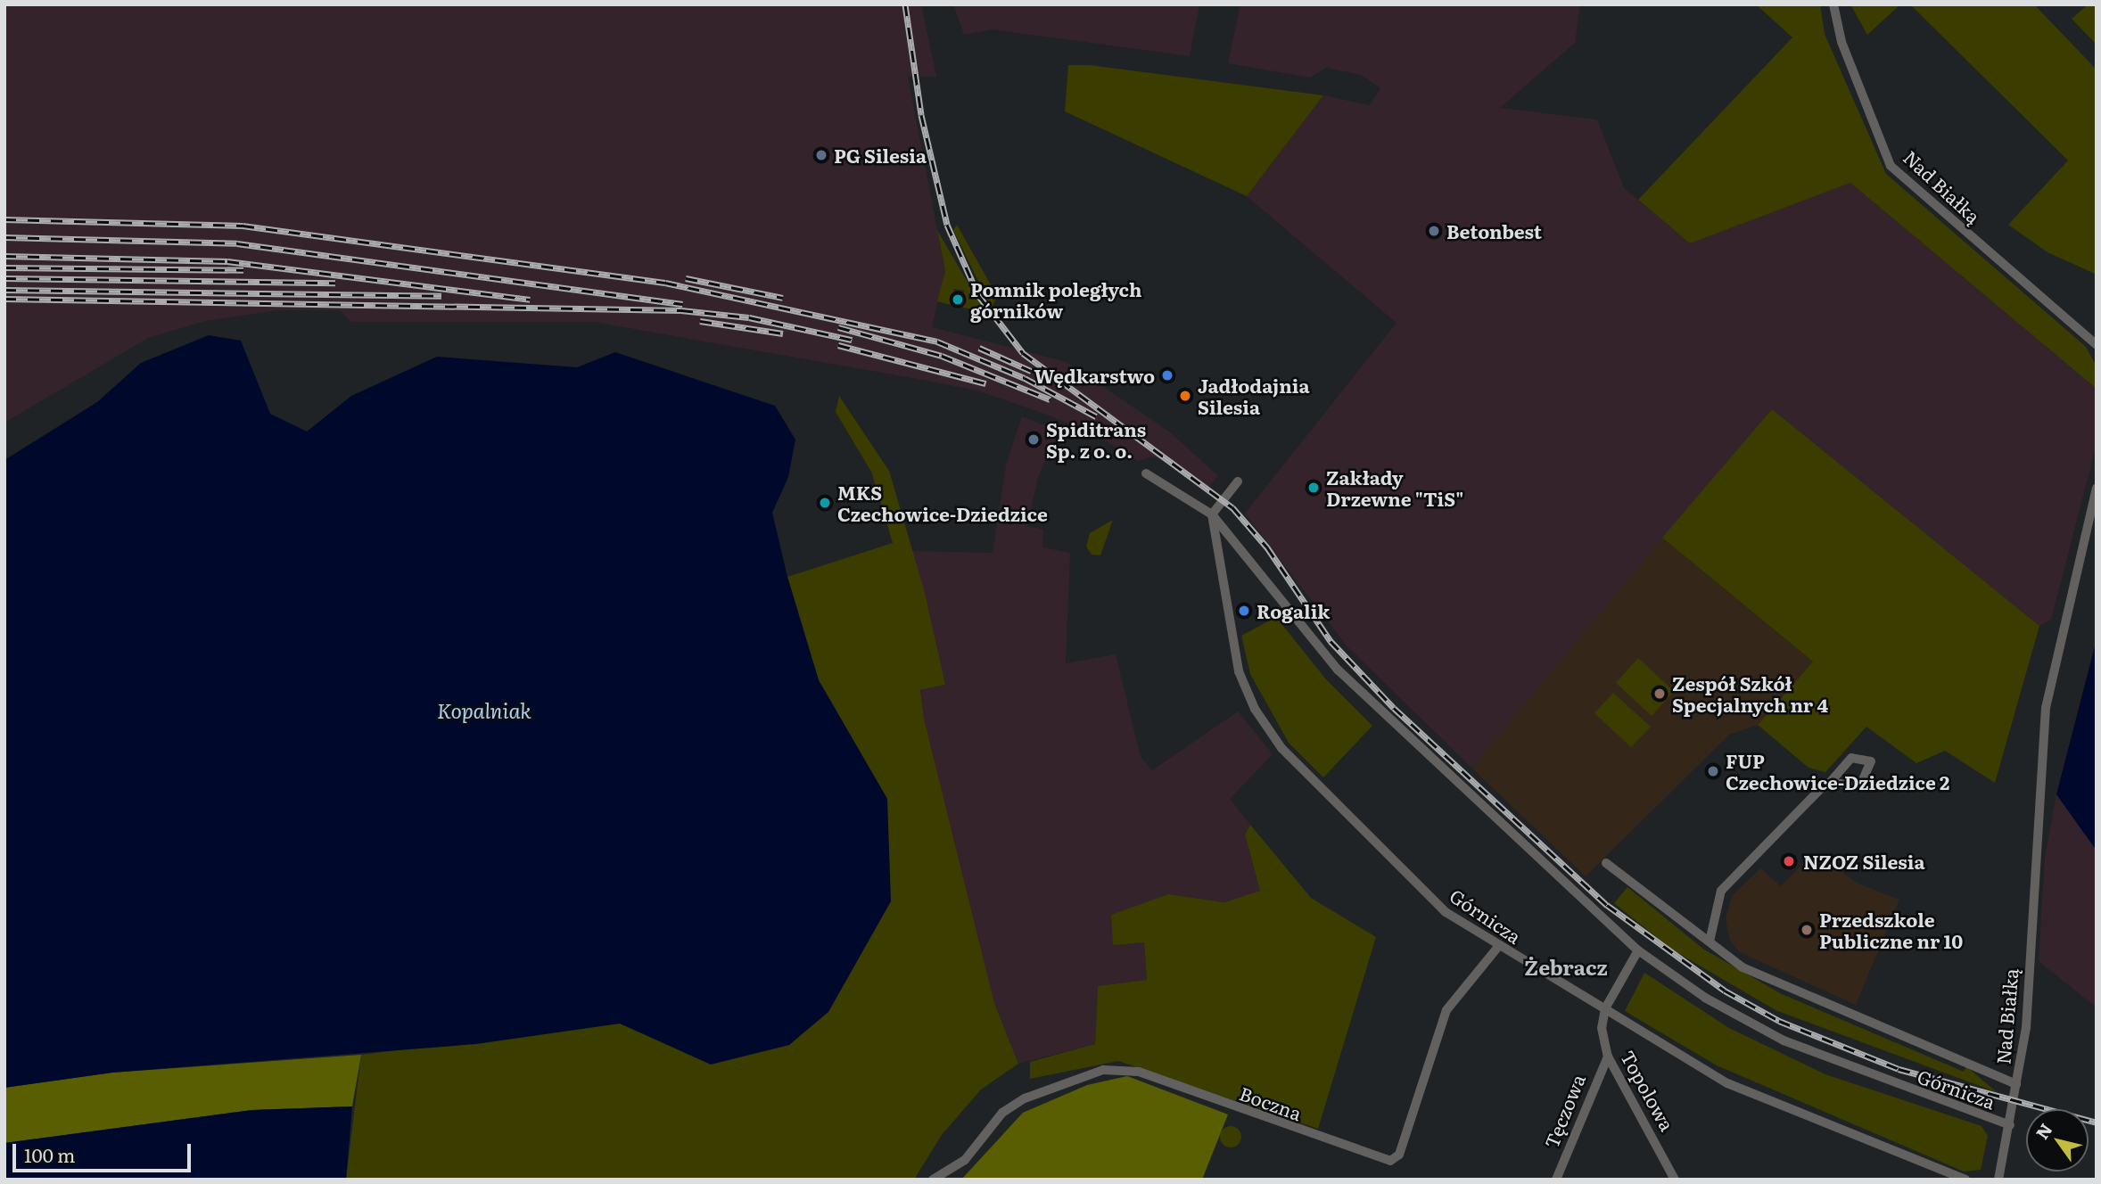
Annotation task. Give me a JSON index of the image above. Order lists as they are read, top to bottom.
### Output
{
  "streets": {
    "street": [
      "Nad Białką",
      "Górnicza",
      "Topolowa",
      "Boczna",
      "Tęczowa"
    ]
  },
  "crossings": [
    ["Górnicza", "Topolowa"],
    ["Górnicza", "Boczna"],
    ["Topolowa", "Tęczowa"]
  ],
  "districts": ["Żebracz"],
  "water": ["Kopalniak"],
  "places": [
    "PG Silesia",
    "Betonbest",
    "Pomnik poległych górników",
    "Wędkarstwo",
    "Jadłodajnia Silesia",
    "Spiditrans Sp. z o. o.",
    "Zakłady Drzewne \"TiS\"",
    "MKS Czechowice-Dziedzice",
    "Rogalik",
    "Zespół Szkół Specjalnych nr 4",
    "FUP Czechowice-Dziedzice 2",
    "NZOZ Silesia",
    "Przedszkole Publiczne nr 10"
  ],
  "scale_bar": "100 m",
  "north": "top left"
}
